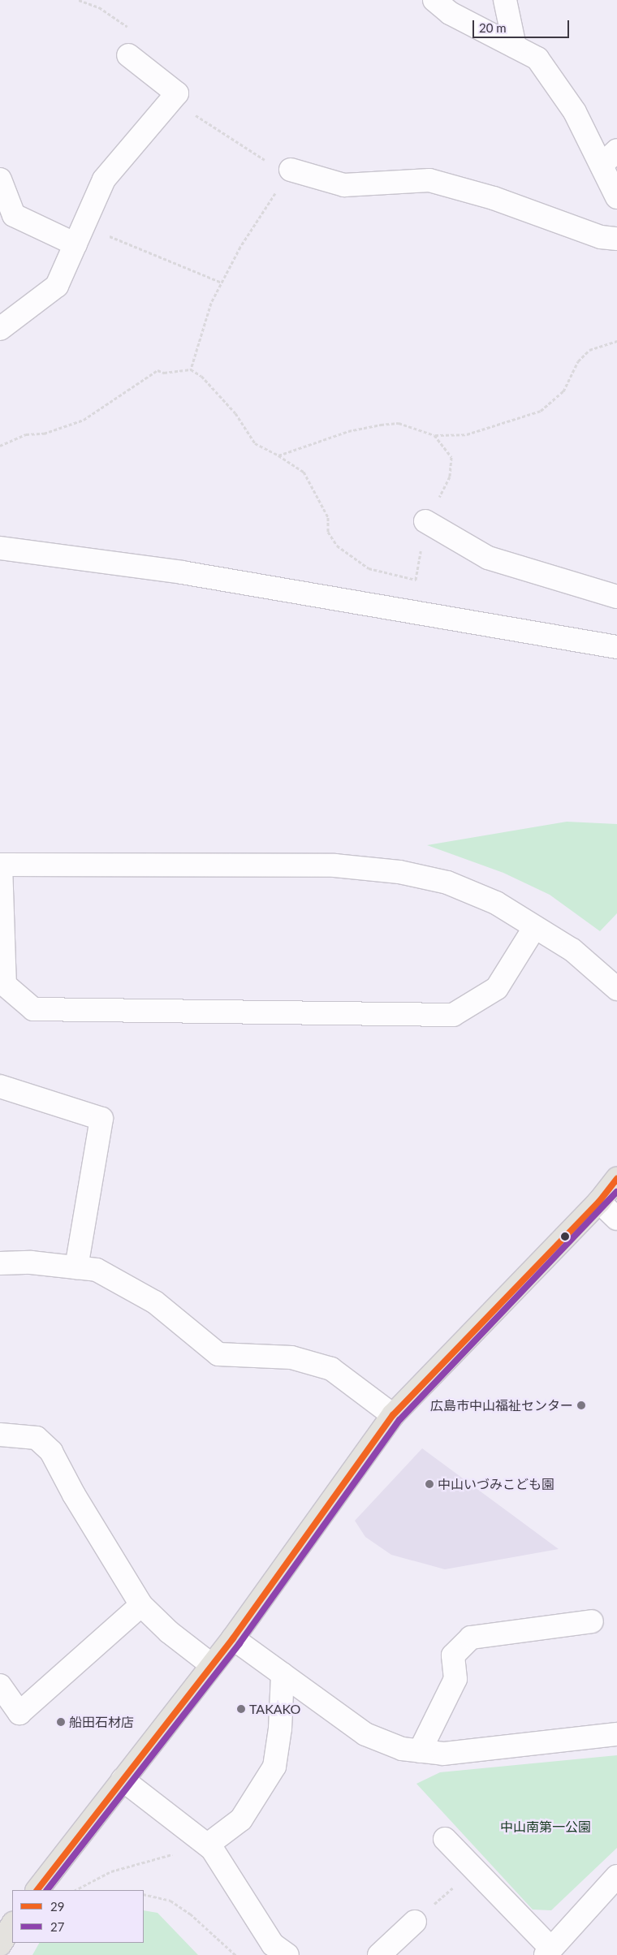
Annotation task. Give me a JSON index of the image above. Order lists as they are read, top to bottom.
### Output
{
  "parks": ["中山南第一公園"],
  "places": [
    "広島市中山福祉センター",
    "中山いづみこども園",
    "TAKAKO",
    "船田石材店"
  ],
  "lines": ["transit line 29", "transit line 27"],
  "legend": ["29", "27"],
  "scale_bar": "20 m"
}
